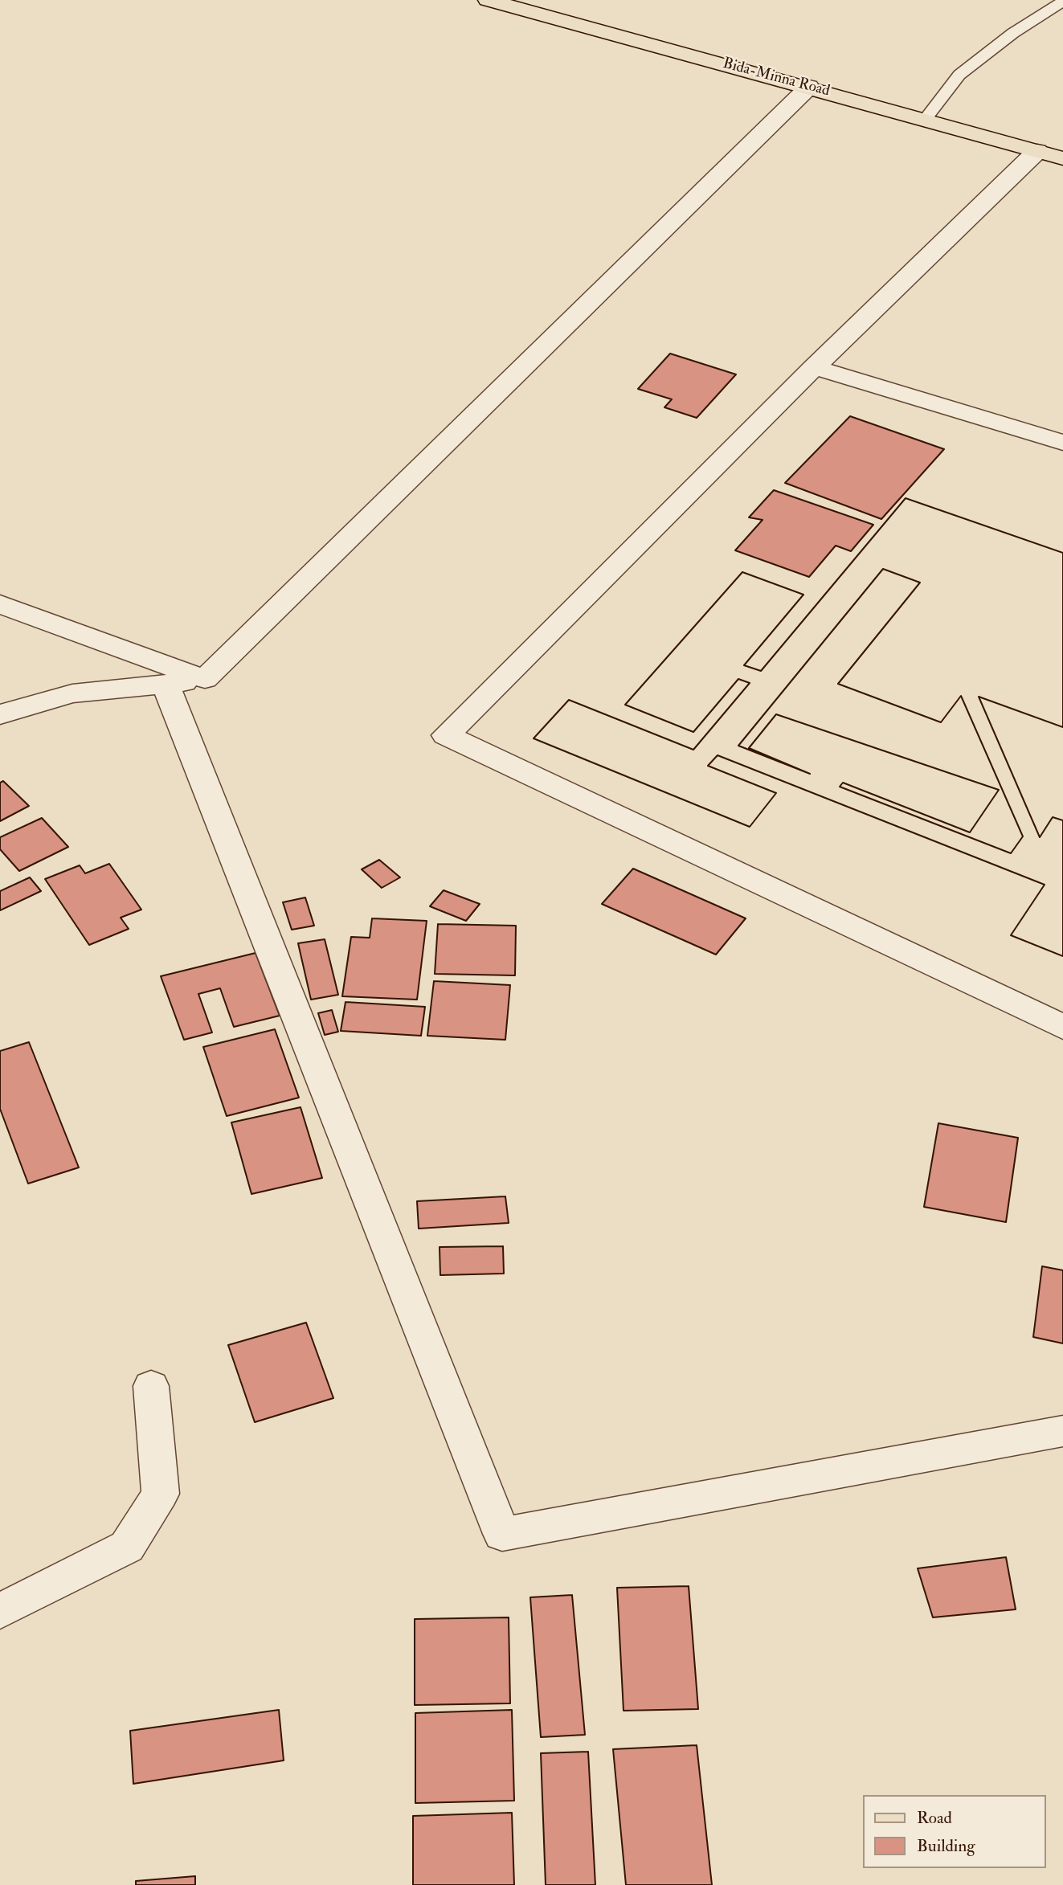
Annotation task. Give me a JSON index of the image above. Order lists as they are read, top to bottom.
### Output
{
  "streets": {
    "main road": ["Bida-Minna Road"]
  },
  "legend": ["Road", "Building"]
}
